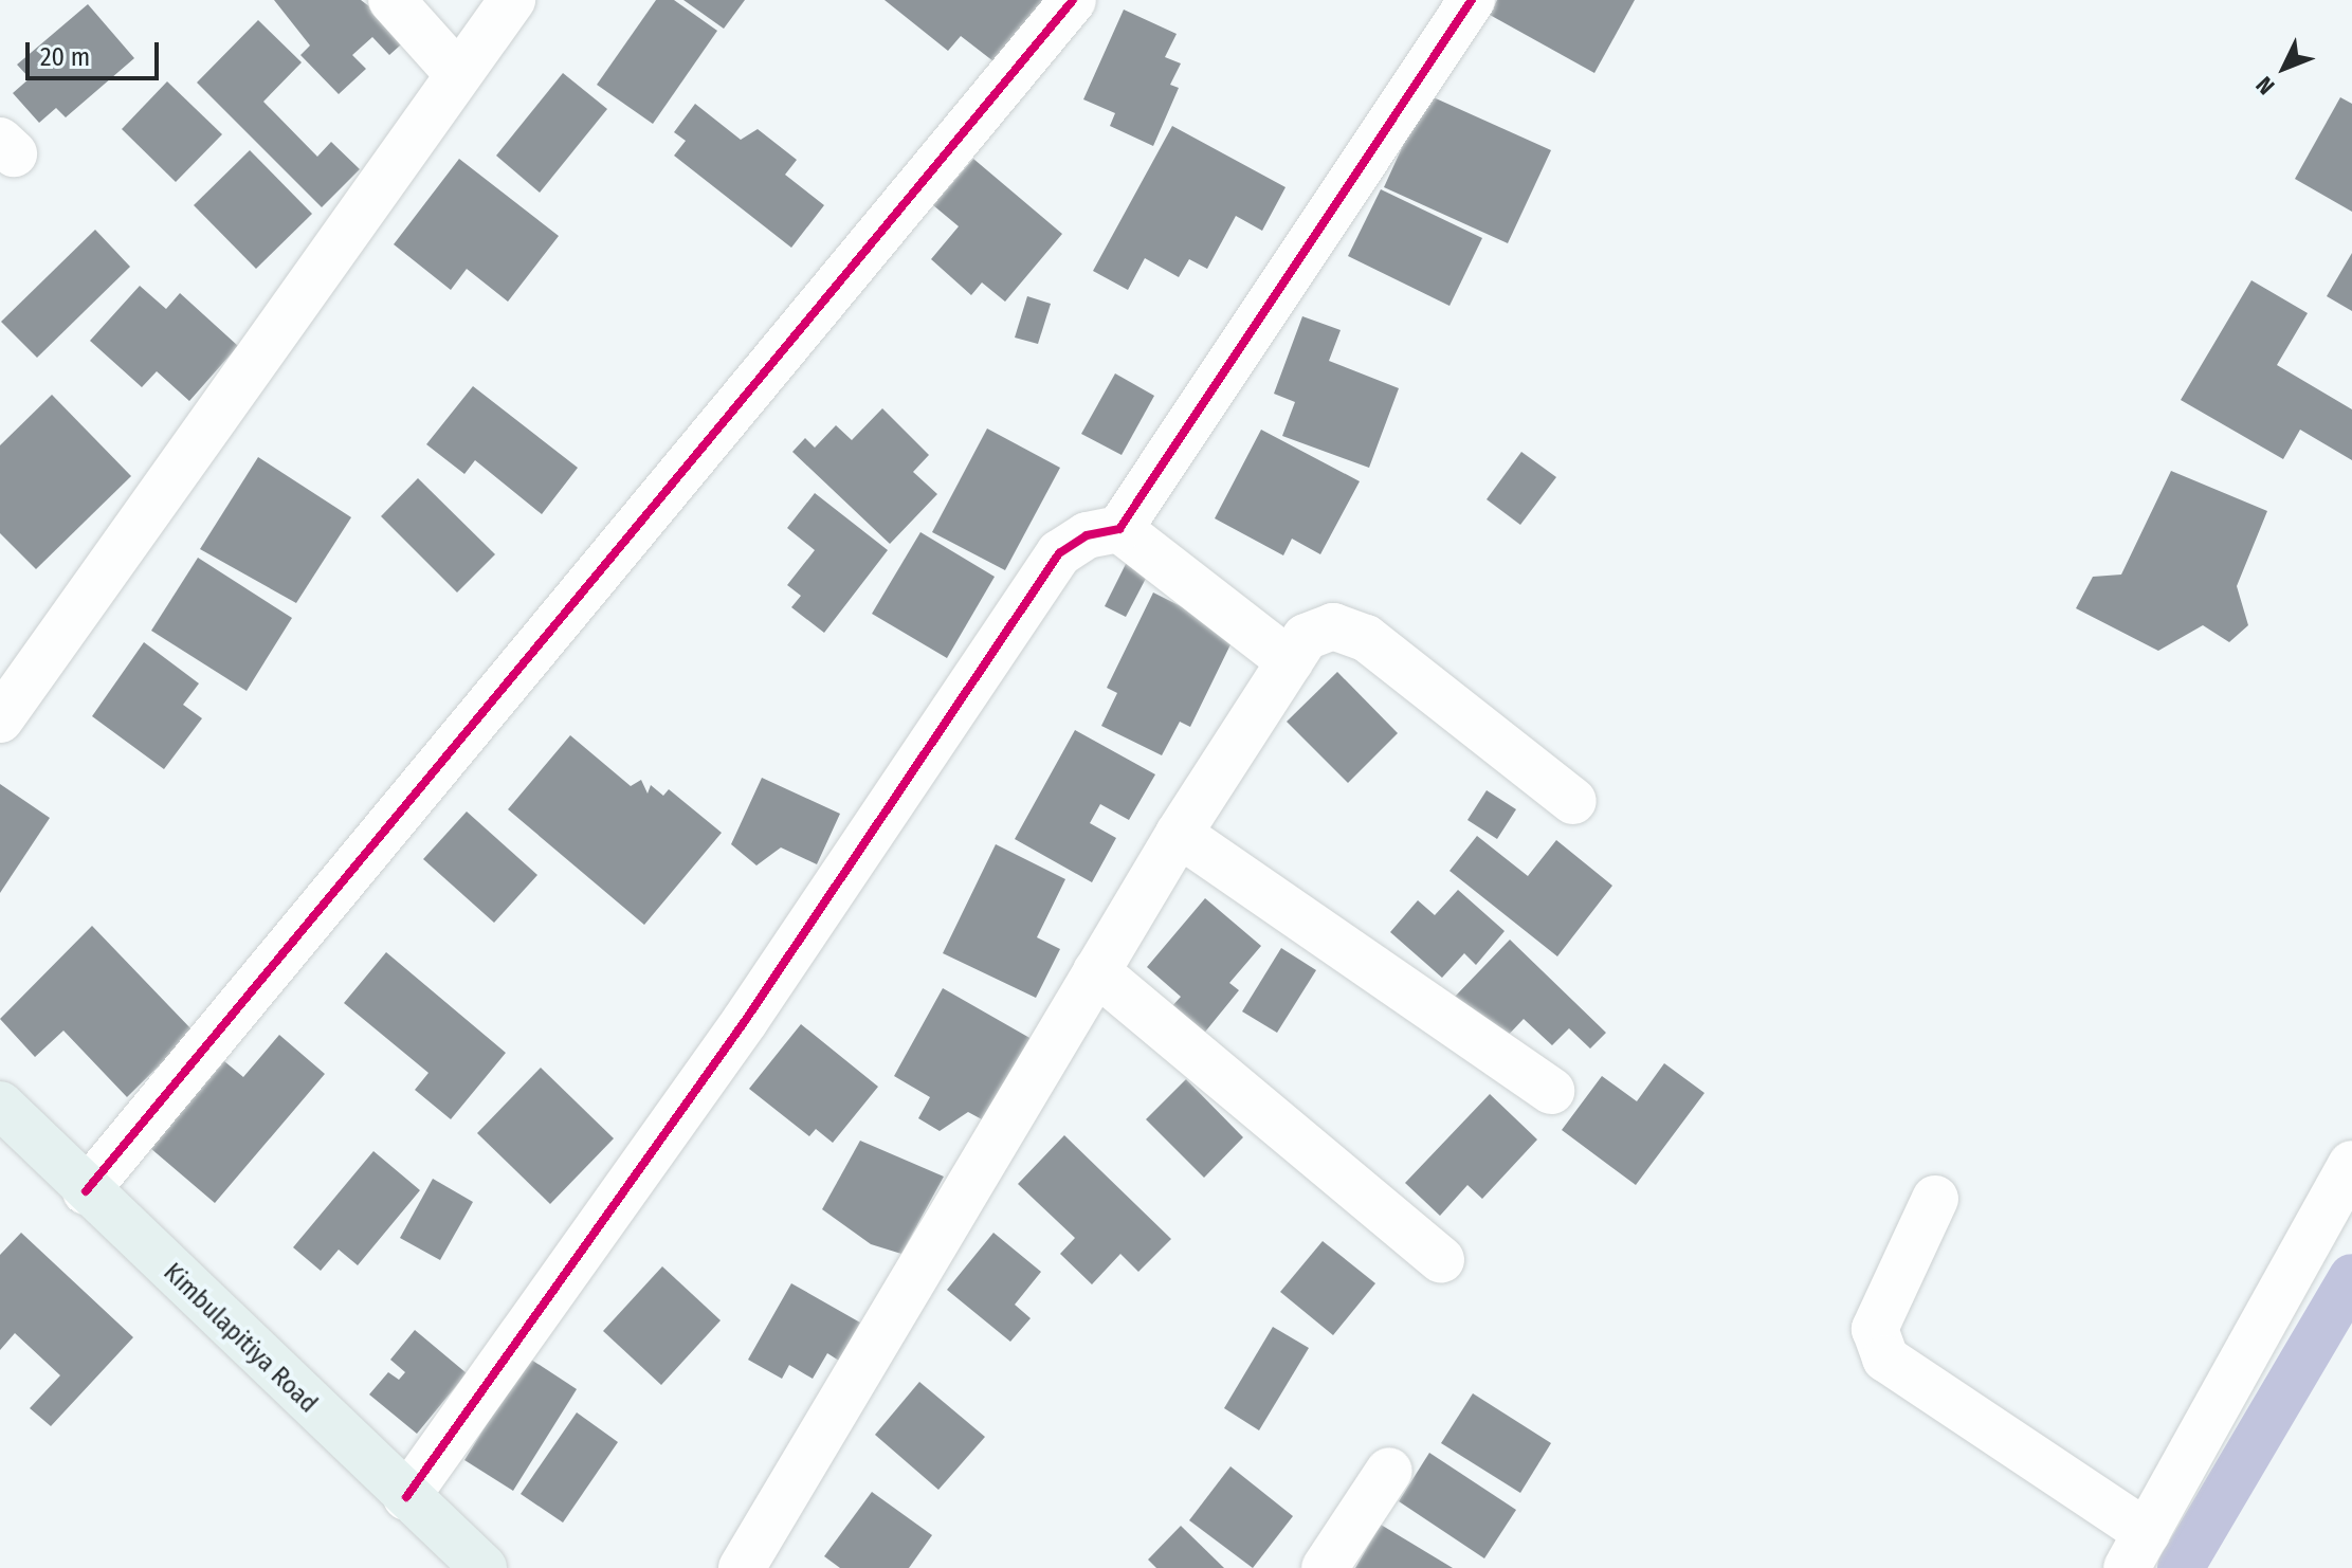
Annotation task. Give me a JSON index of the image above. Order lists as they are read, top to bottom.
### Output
{
  "streets": {
    "main road": ["Kimbulapitiya Road"]
  },
  "scale_bar": "20 m",
  "north": "bottom left"
}
